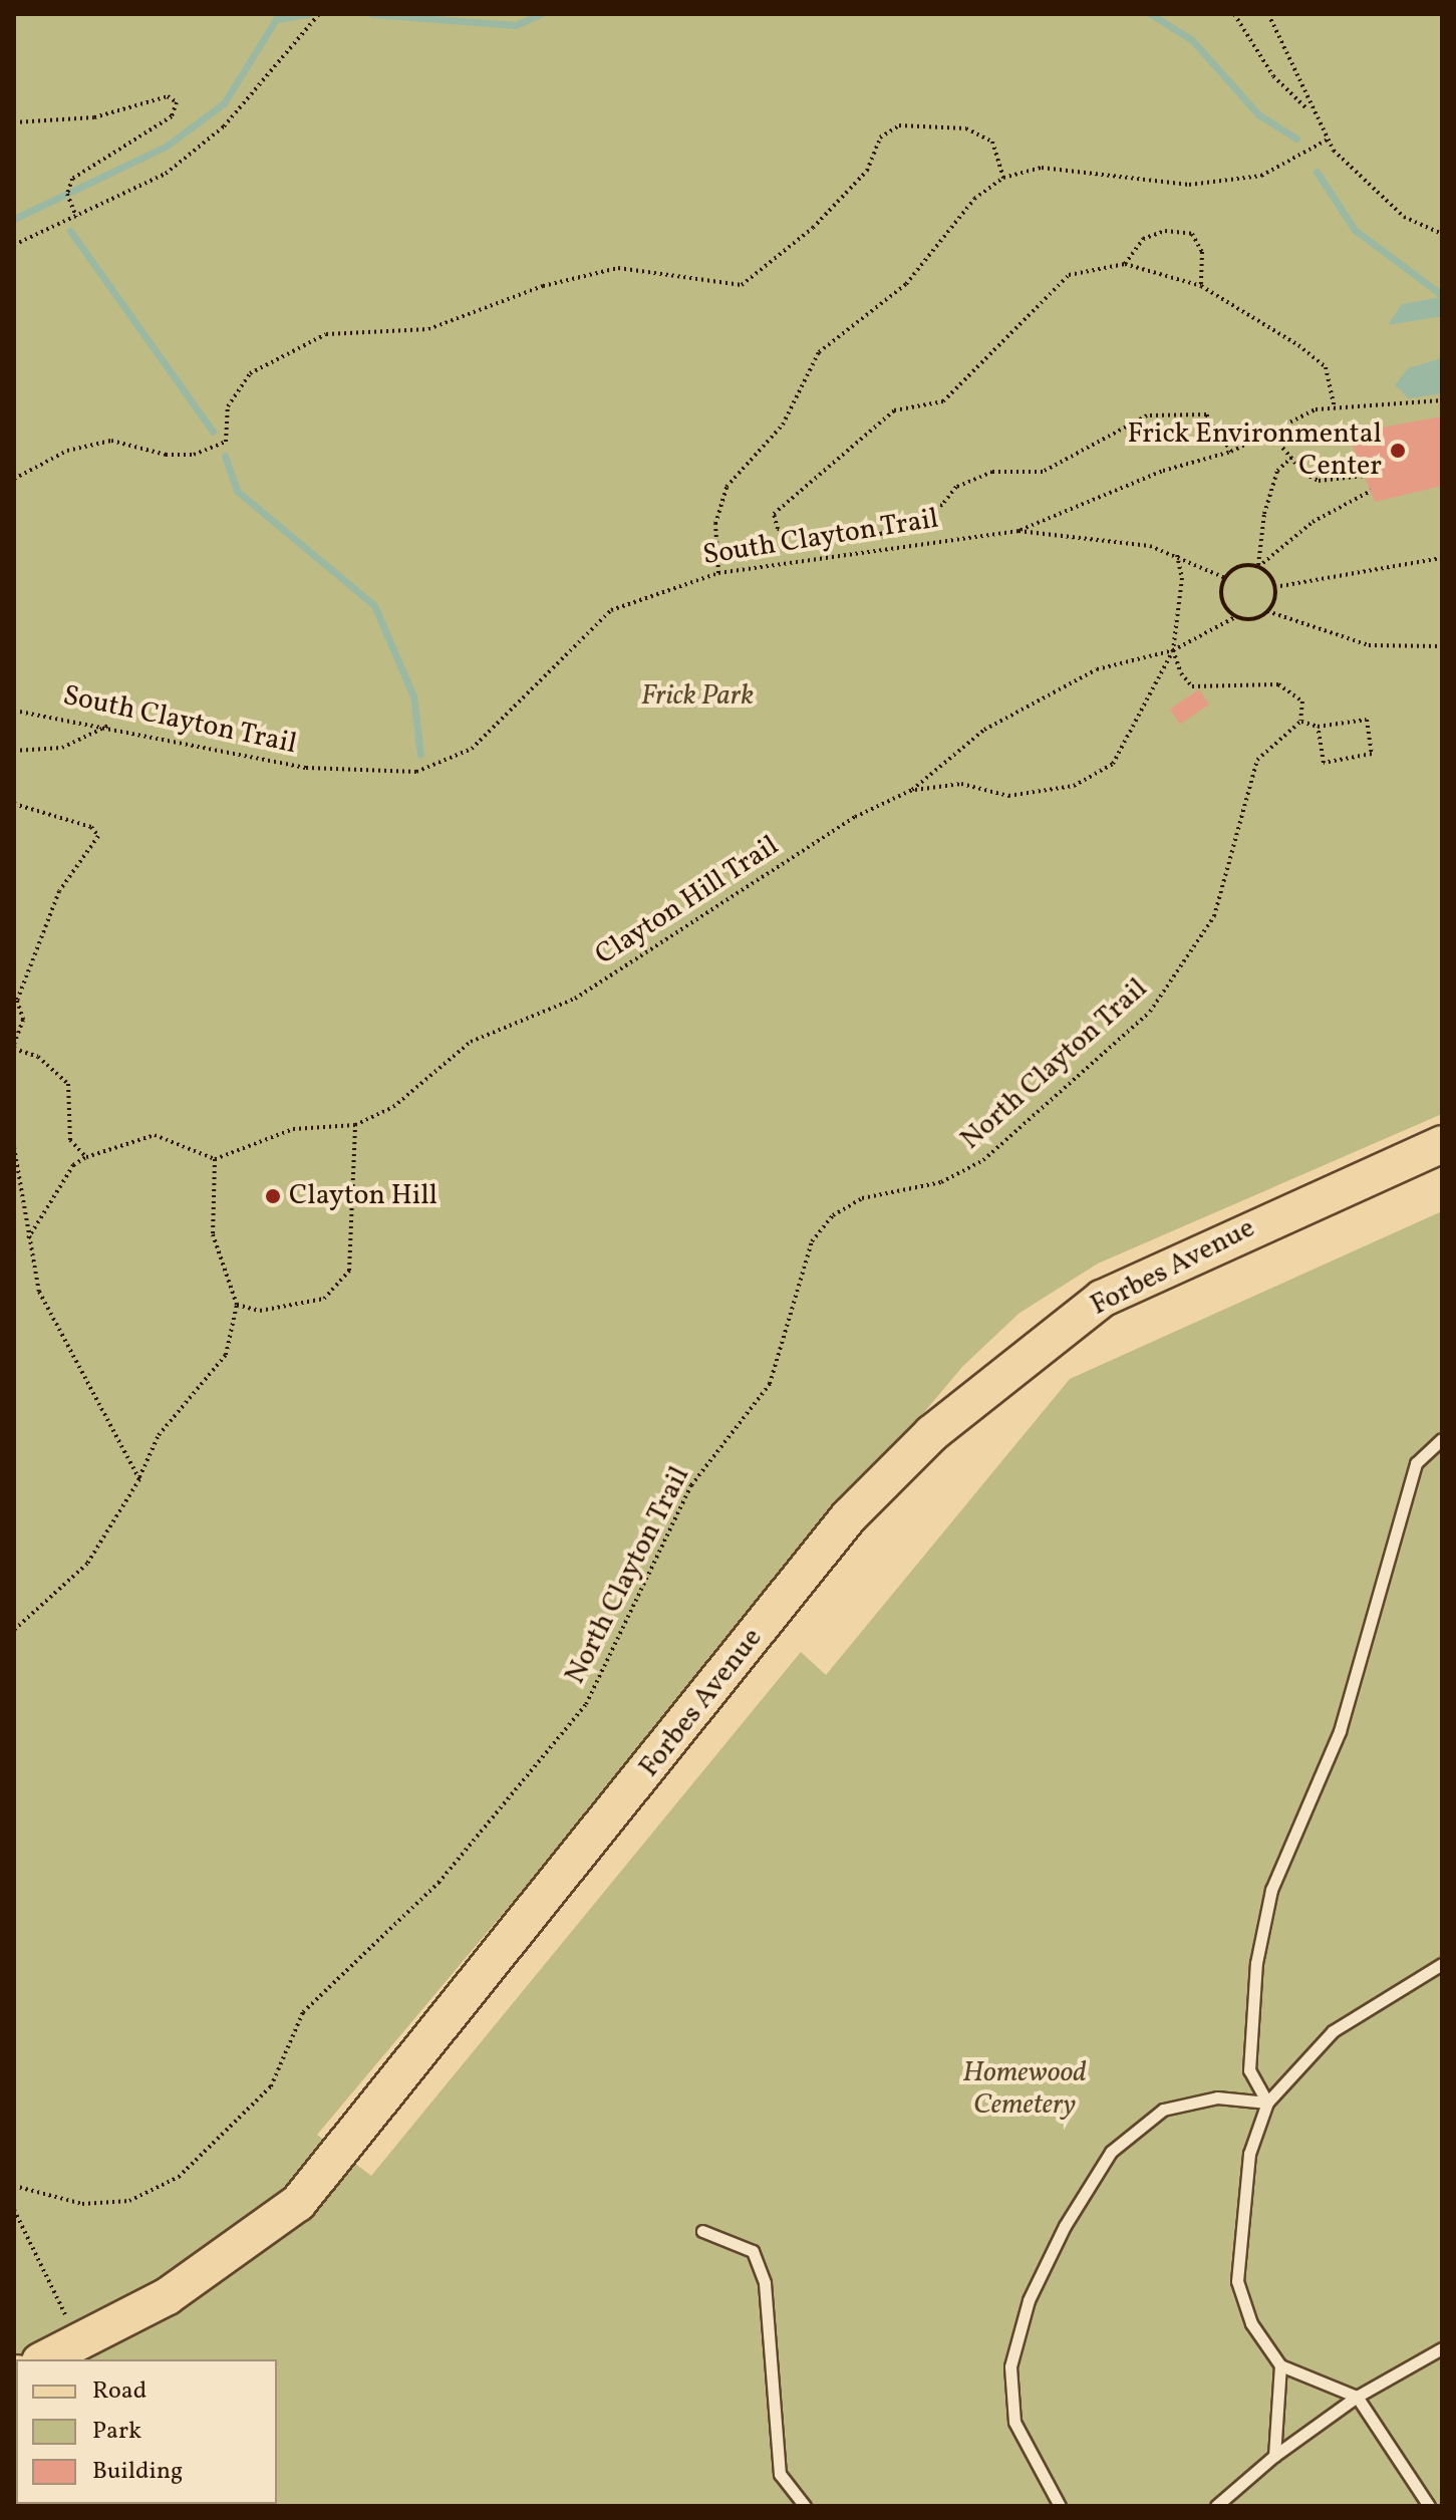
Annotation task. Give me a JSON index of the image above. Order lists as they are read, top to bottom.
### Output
{
  "streets": {
    "main road": ["Forbes Avenue"],
    "path": ["South Clayton Trail", "Clayton Hill Trail", "North Clayton Trail"]
  },
  "crossings": [
    ["South Clayton Trail", "Clayton Hill Trail"]
  ],
  "parks": ["Frick Park", "Homewood Cemetery"],
  "places": ["Frick Environmental Center", "Clayton Hill"],
  "legend": ["Road", "Park", "Building"]
}
